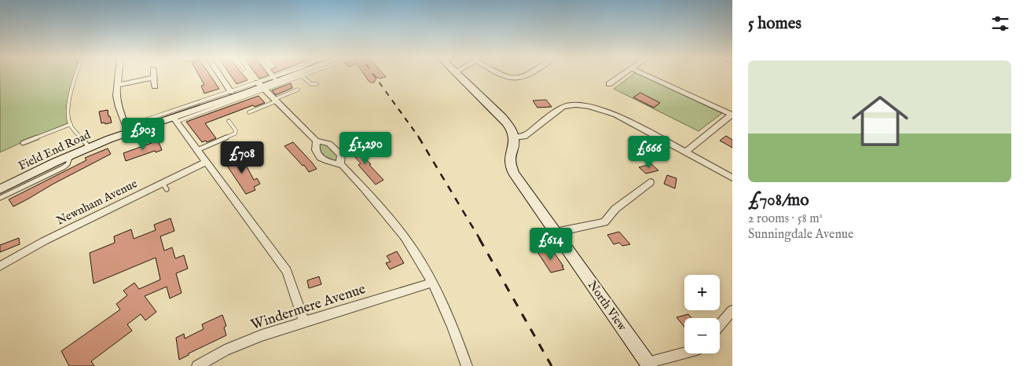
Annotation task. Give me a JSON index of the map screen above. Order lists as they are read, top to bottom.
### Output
{
  "streets": {
    "street": [
      "Field End Road",
      "Newnham Avenue",
      "North View",
      "Windermere Avenue"
    ]
  },
  "page": {
    "heading": "5 homes",
    "list": [
      {
        "name": "£708/mo",
        "note": "2 rooms · 58 m² · Sunningdale Avenue"
      }
    ],
    "price": [
      "£903",
      "£1,290",
      "£666",
      "£708",
      "£614"
    ],
    "map_buttons": ["+", "−"]
  }
}
